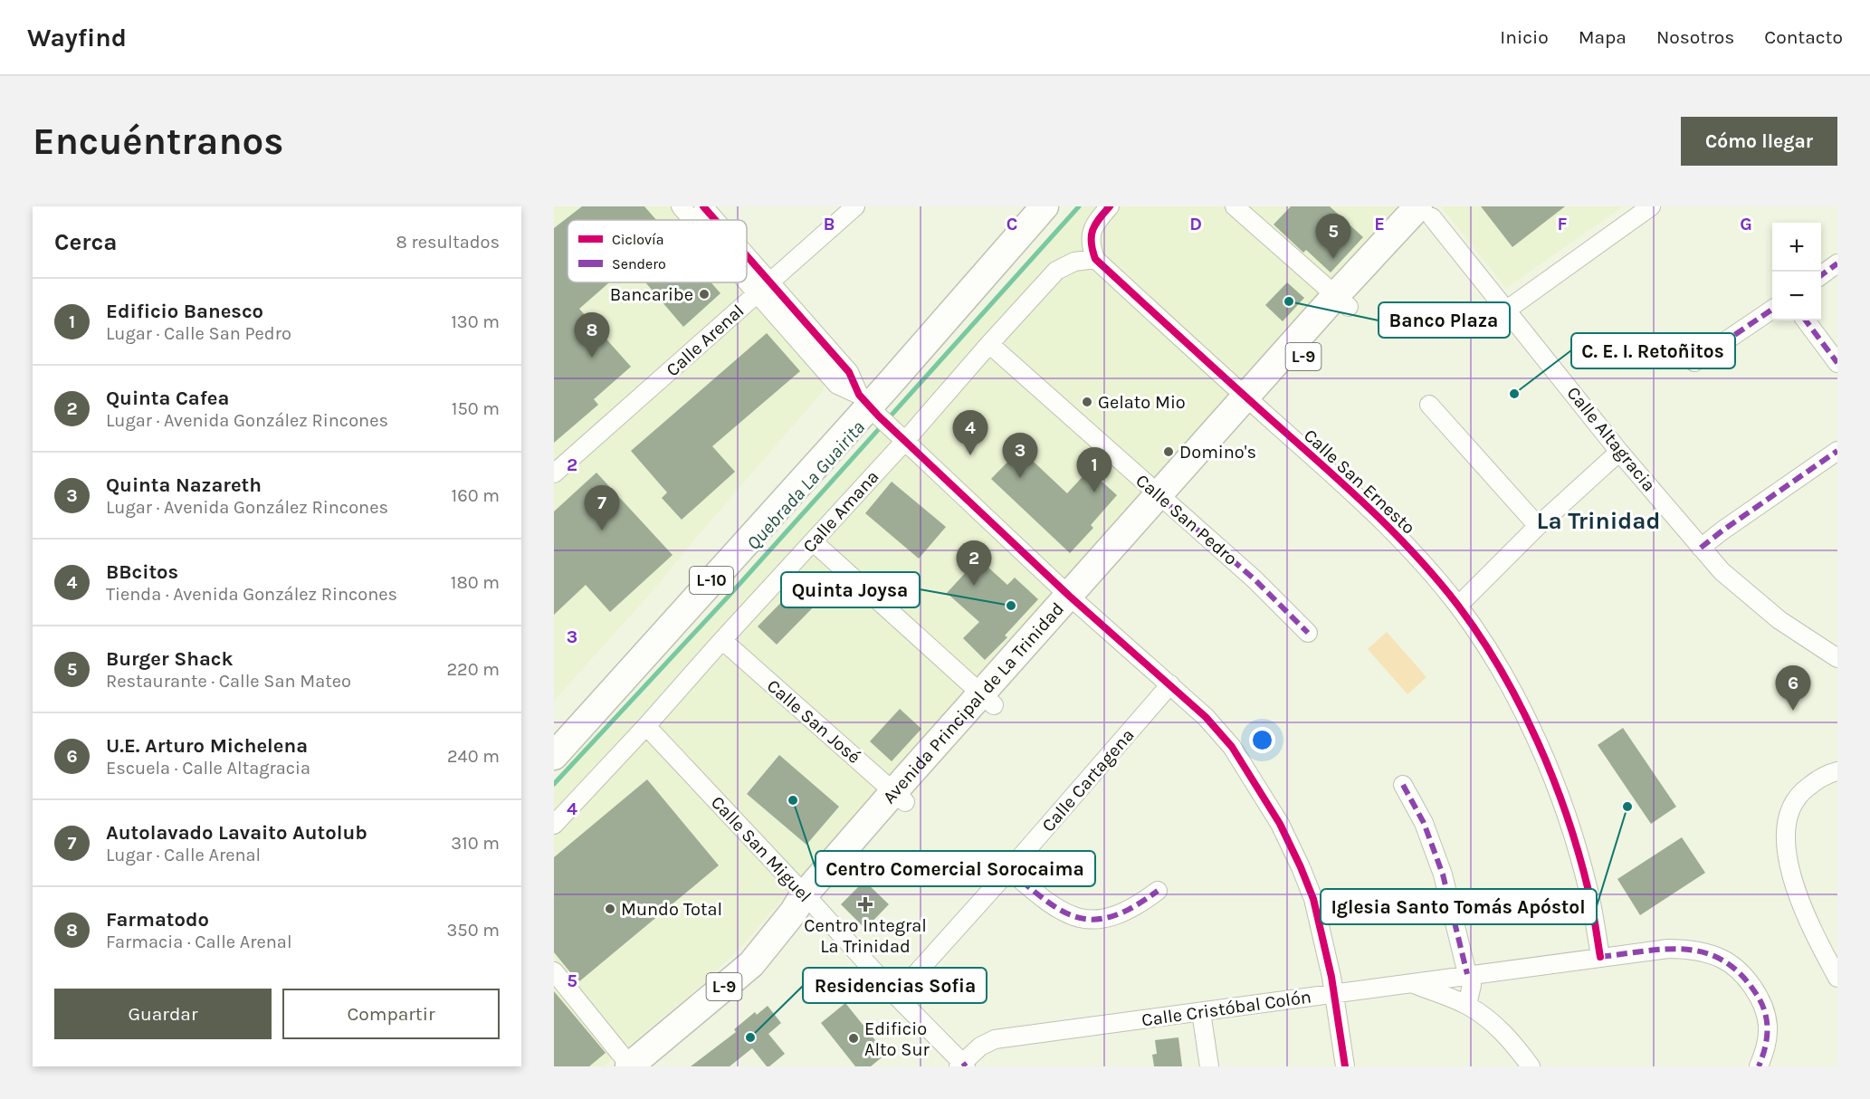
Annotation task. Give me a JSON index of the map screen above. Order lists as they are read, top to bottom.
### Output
{
  "streets": {
    "main road": ["L-9", "L-10", "Avenida Principal de La Trinidad"],
    "street": [
      "Calle Arenal",
      "Calle Altagracia",
      "Calle San Ernesto",
      "Calle Amana",
      "Calle San Pedro",
      "Calle San José",
      "Calle Cartagena",
      "Calle San Miguel",
      "Calle Cristóbal Colón"
    ]
  },
  "crossings": [
    ["Calle Altagracia", "Avenida Principal de La Trinidad"],
    ["Calle San Ernesto", "Calle Amana"],
    ["Calle San Ernesto", "Avenida Principal de La Trinidad"],
    ["Calle San Ernesto", "Calle Cristóbal Colón"],
    ["Calle Amana", "Calle San Pedro"],
    ["Calle Amana", "Calle San José"],
    ["Calle Amana", "Calle San Miguel"],
    ["Calle San Pedro", "Avenida Principal de La Trinidad"],
    ["Avenida Principal de La Trinidad", "Calle San José"],
    ["Avenida Principal de La Trinidad", "Calle San Miguel"],
    ["Calle Cartagena", "Calle San Miguel"],
    ["Calle San Miguel", "Calle Cristóbal Colón"]
  ],
  "districts": ["La Trinidad"],
  "water": ["Quebrada La Guairita"],
  "places": {
    "other": [
      "Bancaribe",
      "Banco Plaza",
      "C. E. I. Retoñitos",
      "Gelato Mio",
      "Domino's",
      "Quinta Joysa",
      "Centro Comercial Sorocaima",
      "Iglesia Santo Tomás Apóstol",
      "Mundo Total",
      "Residencias Sofia",
      "Edificio Alto Sur"
    ],
    "health": ["Centro Integral La Trinidad"]
  },
  "legend": ["Ciclovía", "Sendero"],
  "page": {
    "header": "Wayfind",
    "nav": [
      "Inicio",
      "Mapa",
      "Nosotros",
      "Contacto"
    ],
    "buttons": [
      "Cómo llegar",
      ["Guardar", "Compartir"]
    ],
    "title": "Encuéntranos",
    "heading": ["Cerca", "8 resultados"],
    "pins": [
      "5",
      "8",
      "4",
      "3",
      "1",
      "7",
      "2",
      "6"
    ],
    "map_buttons": ["+", "−"],
    "list": [
      {
        "mark": "1",
        "name": "Edificio Banesco",
        "note": "Lugar · Calle San Pedro",
        "value": "130 m"
      },
      {
        "mark": "2",
        "name": "Quinta Cafea",
        "note": "Lugar · Avenida González Rincones",
        "value": "150 m"
      },
      {
        "mark": "3",
        "name": "Quinta Nazareth",
        "note": "Lugar · Avenida González Rincones",
        "value": "160 m"
      },
      {
        "mark": "4",
        "name": "BBcitos",
        "note": "Tienda · Avenida González Rincones",
        "value": "180 m"
      },
      {
        "mark": "5",
        "name": "Burger Shack",
        "note": "Restaurante · Calle San Mateo",
        "value": "220 m"
      },
      {
        "mark": "6",
        "name": "U.E. Arturo Michelena",
        "note": "Escuela · Calle Altagracia",
        "value": "240 m"
      },
      {
        "mark": "7",
        "name": "Autolavado Lavaito Autolub",
        "note": "Lugar · Calle Arenal",
        "value": "310 m"
      },
      {
        "mark": "8",
        "name": "Farmatodo",
        "note": "Farmacia · Calle Arenal",
        "value": "350 m"
      }
    ]
  },
  "grid": {
    "columns": [
      "B",
      "C",
      "D",
      "E",
      "F",
      "G"
    ],
    "rows": [
      "2",
      "3",
      "4",
      "5"
    ]
  }
}
